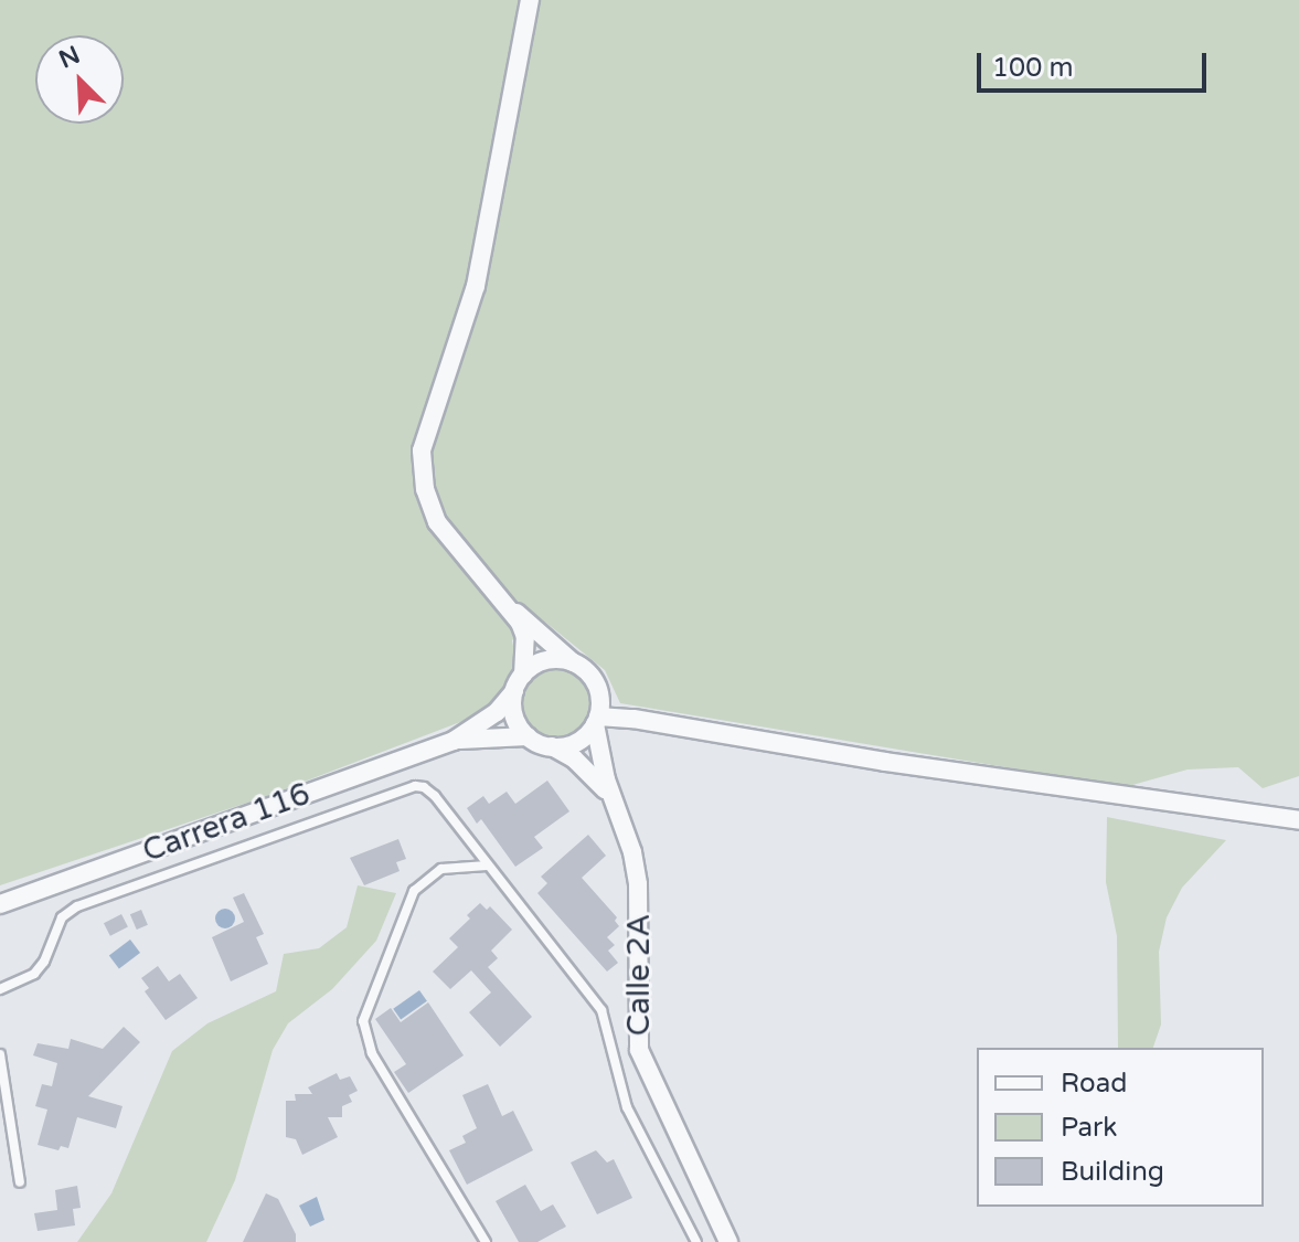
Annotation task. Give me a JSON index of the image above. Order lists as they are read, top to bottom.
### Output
{
  "streets": {
    "street": ["Carrera 116", "Calle 2A"]
  },
  "crossings": [
    ["Carrera 116", "Calle 2A"]
  ],
  "legend": ["Road", "Park", "Building"],
  "scale_bar": "100 m",
  "north": "top left"
}
